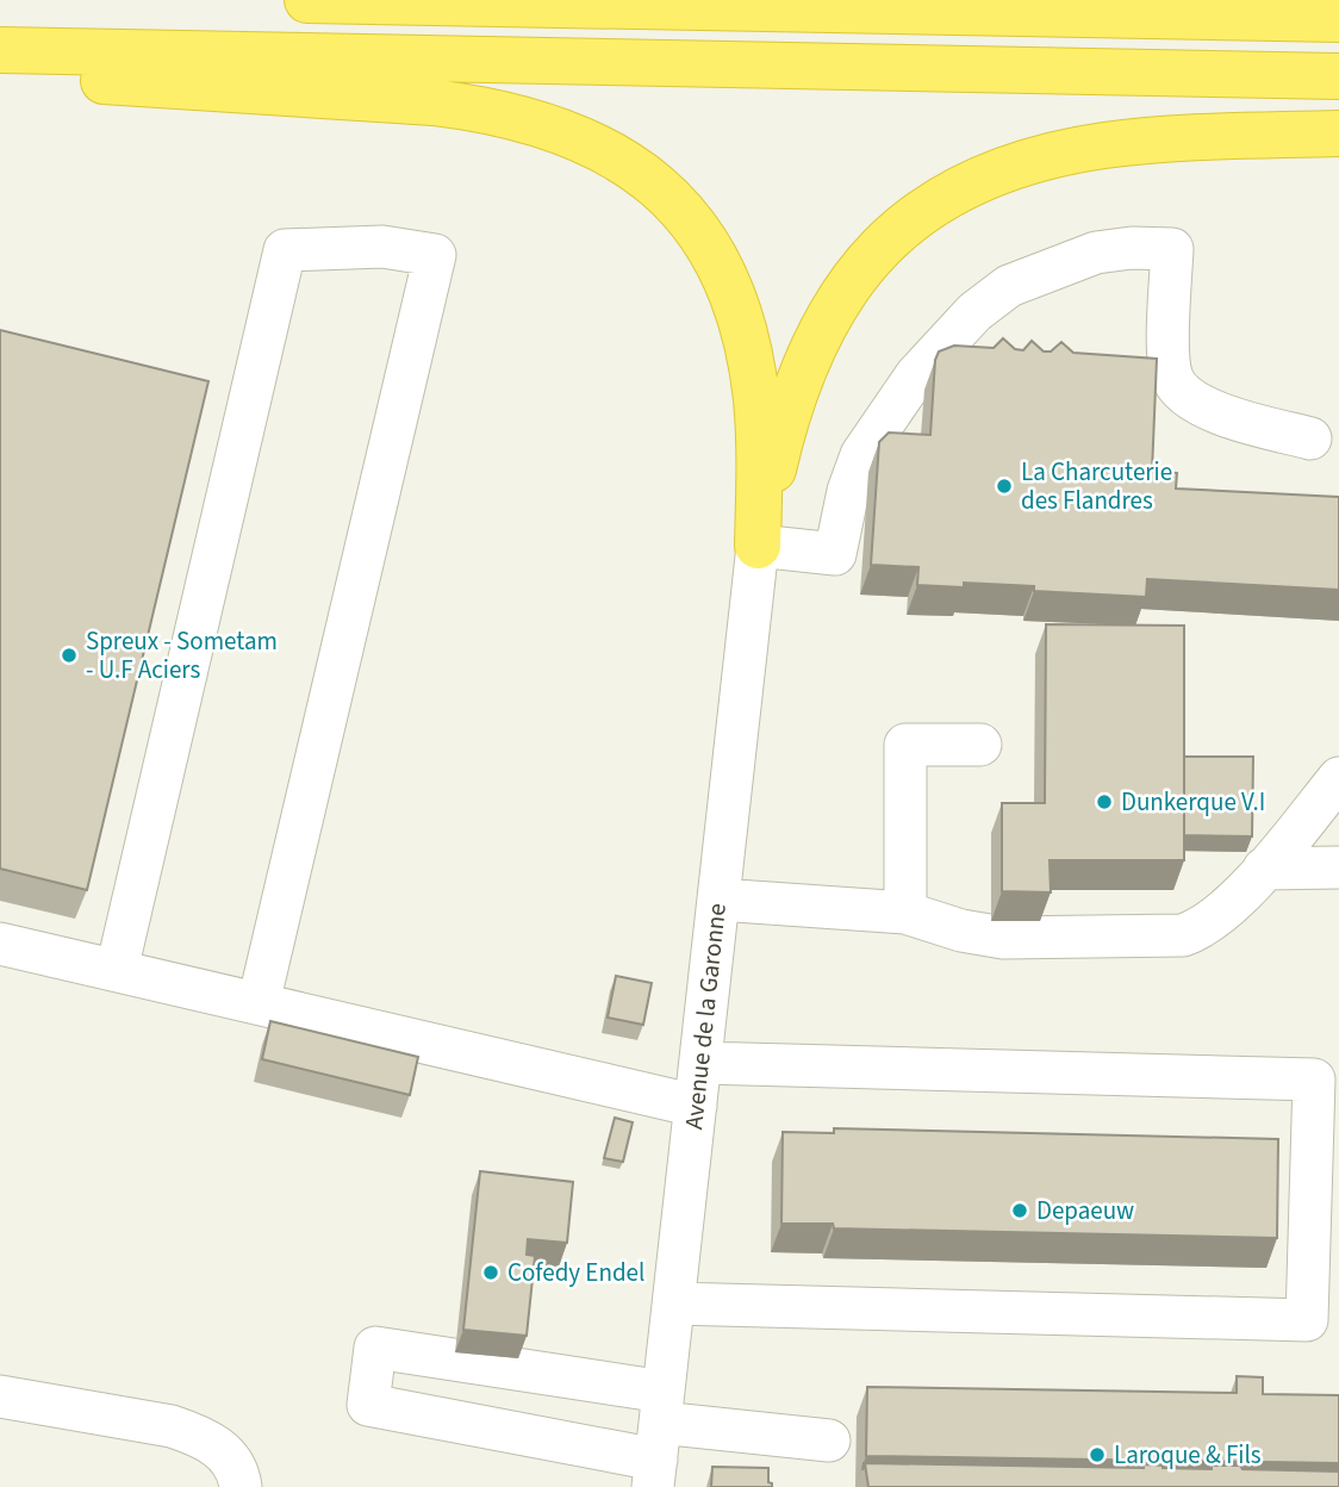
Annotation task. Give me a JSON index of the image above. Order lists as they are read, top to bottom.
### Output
{
  "streets": {
    "street": ["Avenue de la Garonne"]
  },
  "places": [
    "La Charcuterie des Flandres",
    "Spreux - Sometam - U.F Aciers",
    "Dunkerque V.I",
    "Depaeuw",
    "Cofedy Endel",
    "Laroque & Fils"
  ]
}
